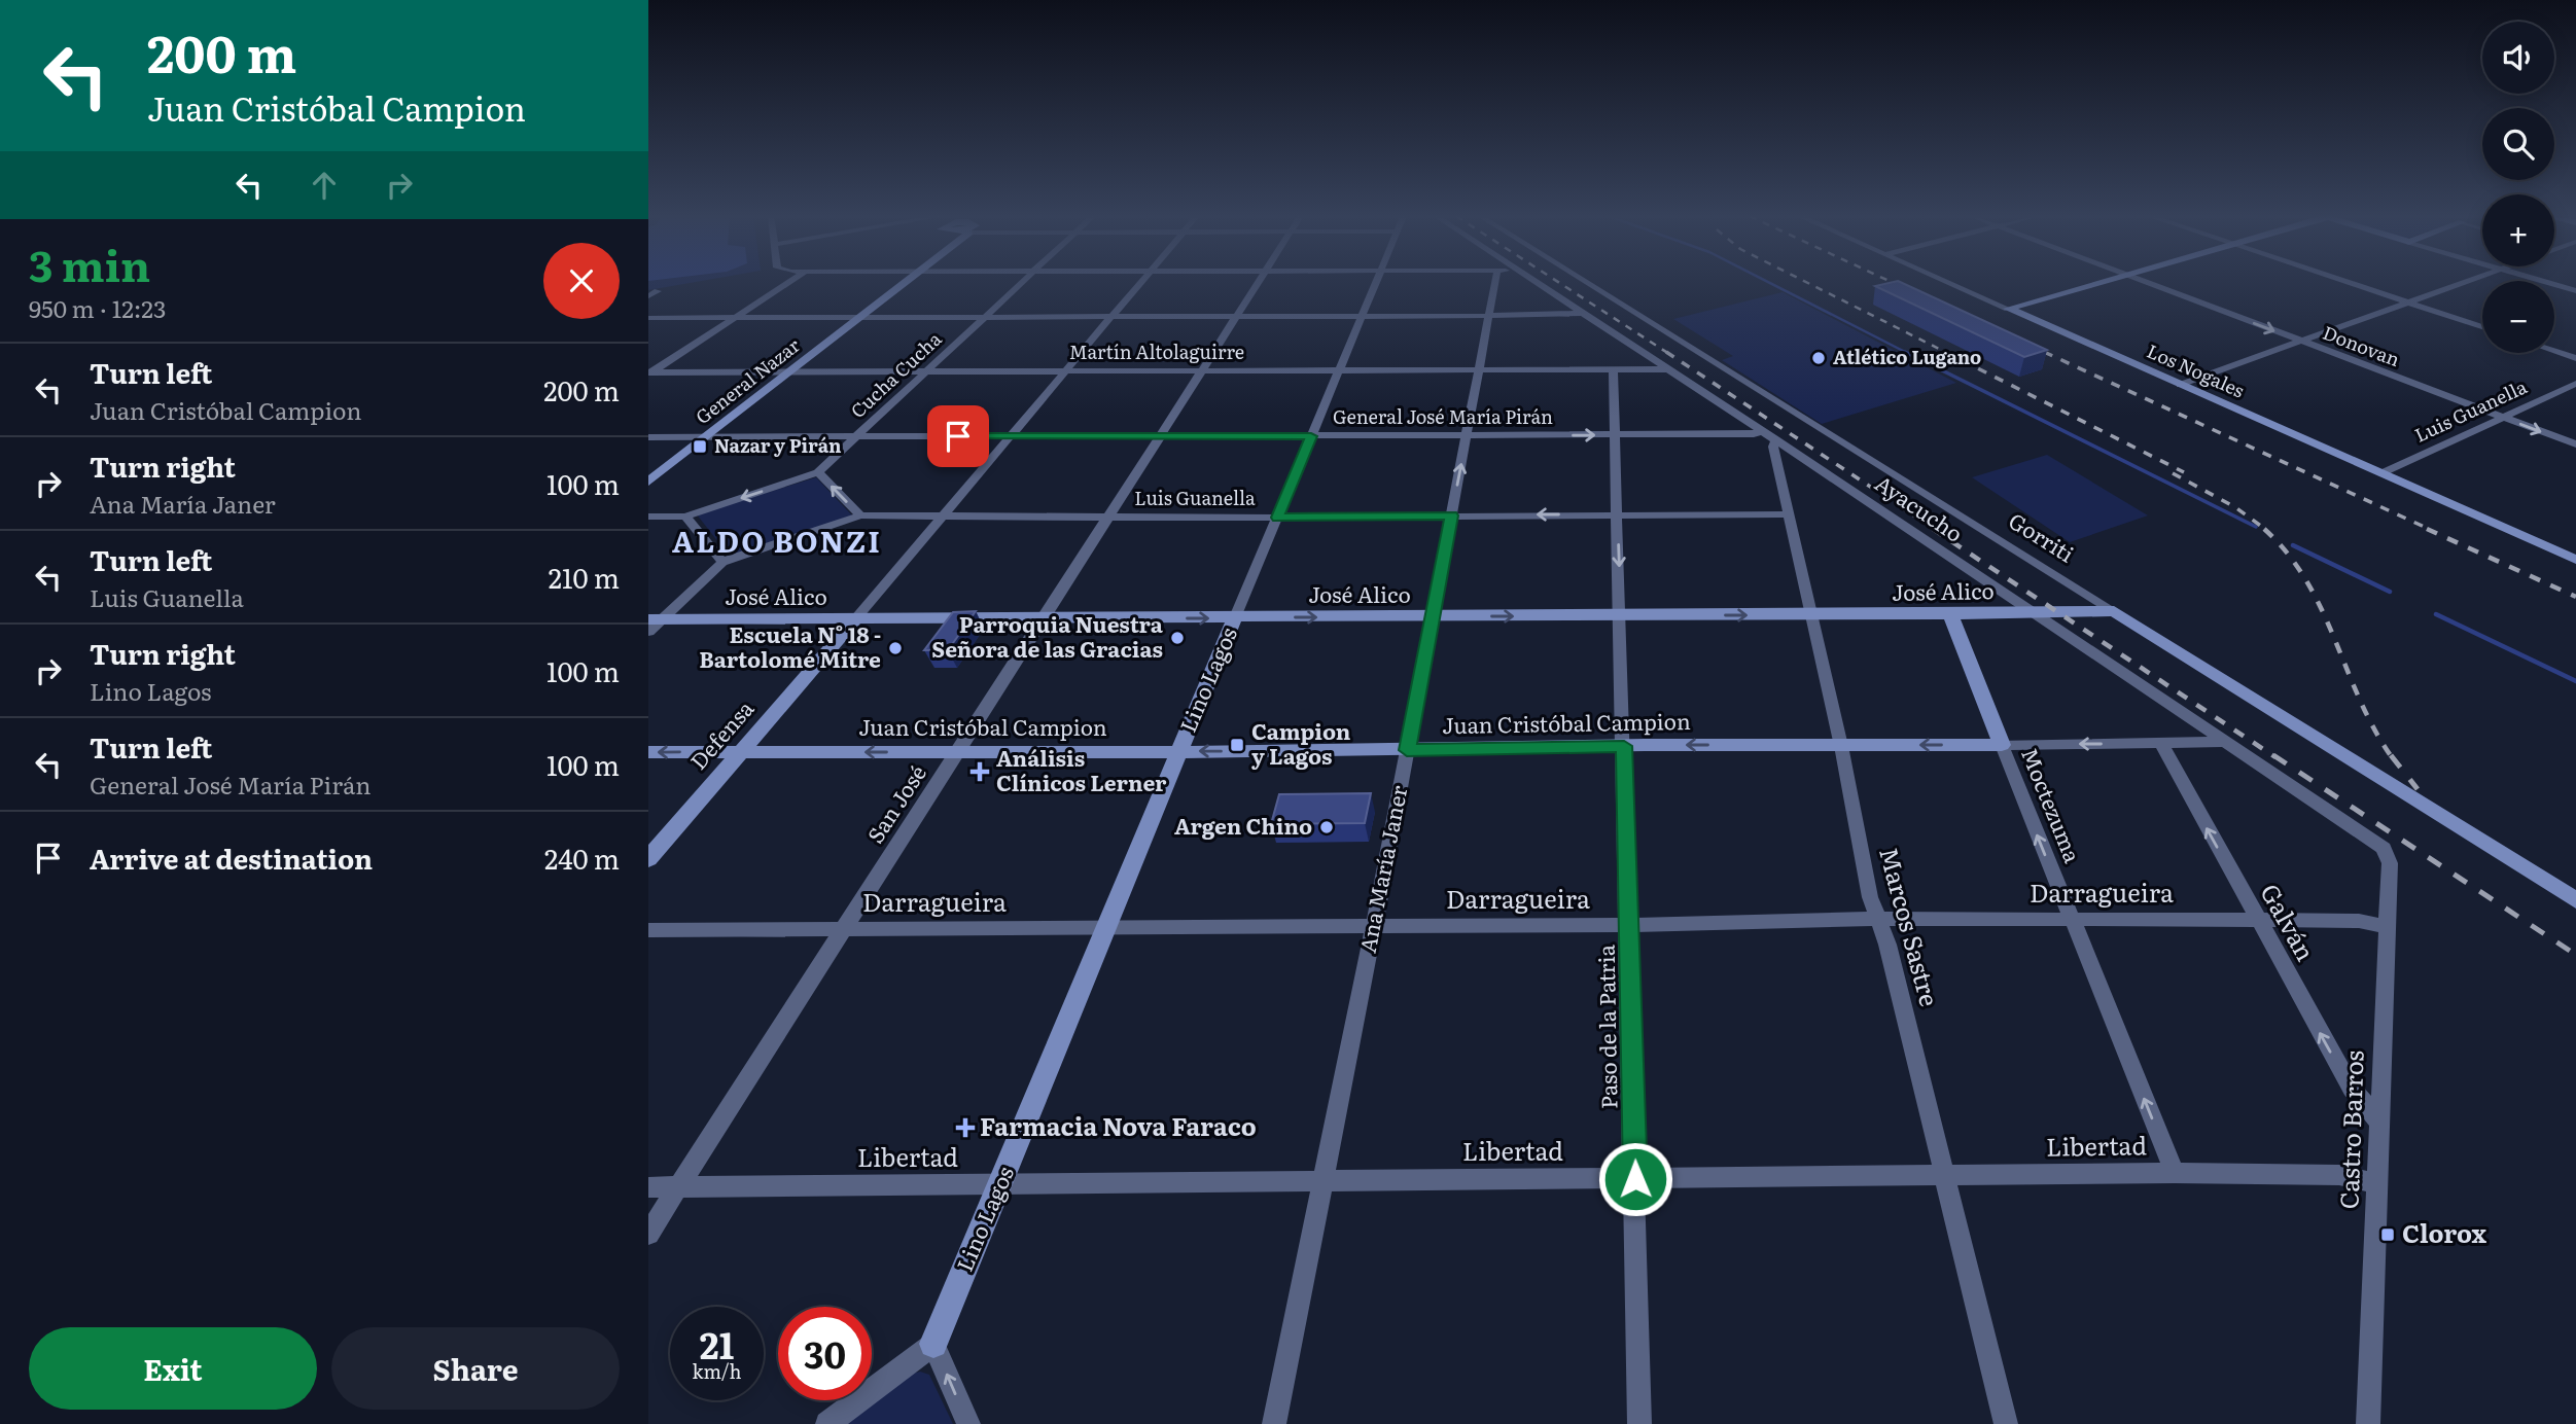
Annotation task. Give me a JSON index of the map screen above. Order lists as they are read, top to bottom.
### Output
{
  "streets": {
    "street": [
      "Donovan",
      "Martín Altolaguirre",
      "Los Nogales",
      "Cucha Cucha",
      "General Nazar",
      "Luis Guanella",
      "General José María Pirán",
      "Ayacucho",
      "Gorriti",
      "José Alico",
      "Lino Lagos",
      "Juan Cristóbal Campion",
      "Defensa",
      "San José",
      "Moctezuma",
      "Ana María Janer",
      "Darragueira",
      "Galván",
      "Marcos Sastre",
      "Paso de la Patria",
      "Castro Barros",
      "Libertad"
    ]
  },
  "crossings": [
    ["Donovan", "Luis Guanella"],
    ["Martín Altolaguirre", "Cucha Cucha"],
    ["Martín Altolaguirre", "General Nazar"],
    ["Martín Altolaguirre", "Ayacucho"],
    ["Martín Altolaguirre", "Lino Lagos"],
    ["Martín Altolaguirre", "Defensa"],
    ["Martín Altolaguirre", "San José"],
    ["Martín Altolaguirre", "Ana María Janer"],
    ["Martín Altolaguirre", "Paso de la Patria"],
    ["Los Nogales", "Luis Guanella"],
    ["Cucha Cucha", "General José María Pirán"],
    ["General Nazar", "General José María Pirán"],
    ["Luis Guanella", "Lino Lagos"],
    ["Luis Guanella", "Defensa"],
    ["Luis Guanella", "San José"],
    ["Luis Guanella", "Ana María Janer"],
    ["Luis Guanella", "Marcos Sastre"],
    ["Luis Guanella", "Paso de la Patria"],
    ["General José María Pirán", "Ayacucho"],
    ["General José María Pirán", "Lino Lagos"],
    ["General José María Pirán", "Defensa"],
    ["General José María Pirán", "San José"],
    ["General José María Pirán", "Ana María Janer"],
    ["General José María Pirán", "Paso de la Patria"],
    ["Ayacucho", "José Alico"],
    ["Ayacucho", "Juan Cristóbal Campion"],
    ["Ayacucho", "Marcos Sastre"],
    ["Ayacucho", "Castro Barros"],
    ["Gorriti", "José Alico"],
    ["José Alico", "Lino Lagos"],
    ["José Alico", "Defensa"],
    ["José Alico", "San José"],
    ["José Alico", "Moctezuma"],
    ["José Alico", "Ana María Janer"],
    ["José Alico", "Marcos Sastre"],
    ["José Alico", "Paso de la Patria"],
    ["Lino Lagos", "Juan Cristóbal Campion"],
    ["Lino Lagos", "Darragueira"],
    ["Lino Lagos", "Libertad"],
    ["Juan Cristóbal Campion", "Defensa"],
    ["Juan Cristóbal Campion", "San José"],
    ["Juan Cristóbal Campion", "Moctezuma"],
    ["Juan Cristóbal Campion", "Ana María Janer"],
    ["Juan Cristóbal Campion", "Galván"],
    ["Juan Cristóbal Campion", "Marcos Sastre"],
    ["Juan Cristóbal Campion", "Paso de la Patria"],
    ["San José", "Darragueira"],
    ["San José", "Libertad"],
    ["Moctezuma", "Darragueira"],
    ["Moctezuma", "Libertad"],
    ["Ana María Janer", "Darragueira"],
    ["Ana María Janer", "Libertad"],
    ["Darragueira", "Galván"],
    ["Darragueira", "Marcos Sastre"],
    ["Darragueira", "Paso de la Patria"],
    ["Darragueira", "Castro Barros"],
    ["Galván", "Castro Barros"],
    ["Marcos Sastre", "Libertad"],
    ["Paso de la Patria", "Libertad"],
    ["Castro Barros", "Libertad"]
  ],
  "one_way": [
    "Donovan",
    "José Alico",
    "Juan Cristóbal Campion",
    "Moctezuma",
    "Galván"
  ],
  "districts": ["ALDO BONZI"],
  "places": {
    "other": [
      "Atlético Lugano",
      "Parroquia Nuestra Señora de las Gracias",
      "Escuela N° 18 - Bartolomé Mitre",
      "Argen Chino"
    ],
    "transit": ["Nazar y Pirán", "Campion y Lagos", "Clorox"],
    "health": ["Análisis Clínicos Lerner", "Farmacia Nova Faraco"]
  },
  "page": {
    "turn": ["200 m", "Juan Cristóbal Campion"],
    "map_buttons": ["+", "−"],
    "heading": ["3 min", "950 m · 12:23"],
    "list": [
      {
        "name": "Turn left",
        "note": "Juan Cristóbal Campion",
        "value": "200 m"
      },
      {
        "name": "Turn right",
        "note": "Ana María Janer",
        "value": "100 m"
      },
      {
        "name": "Turn left",
        "note": "Luis Guanella",
        "value": "210 m"
      },
      {
        "name": "Turn right",
        "note": "Lino Lagos",
        "value": "100 m"
      },
      {
        "name": "Turn left",
        "note": "General José María Pirán",
        "value": "100 m"
      },
      {
        "name": "Arrive at destination",
        "value": "240 m"
      }
    ],
    "speed": "21 km/h",
    "limit": "30",
    "buttons": ["Exit", "Share"]
  }
}
